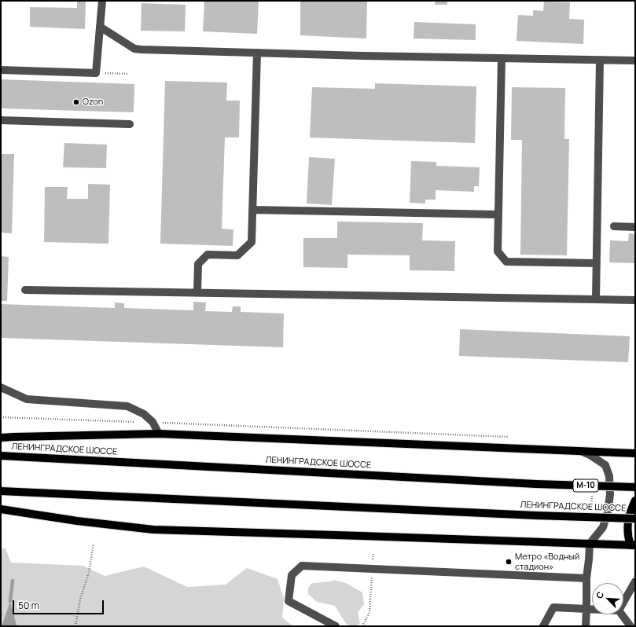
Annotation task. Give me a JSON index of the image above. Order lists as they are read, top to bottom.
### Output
{
  "streets": {
    "main road": ["ЛЕНИНГРАДСКОЕ ШОССЕ", "М-10"]
  },
  "places": ["Ozon", "Метро «Водный стадион»"],
  "scale_bar": "50 m",
  "north": "top left"
}
